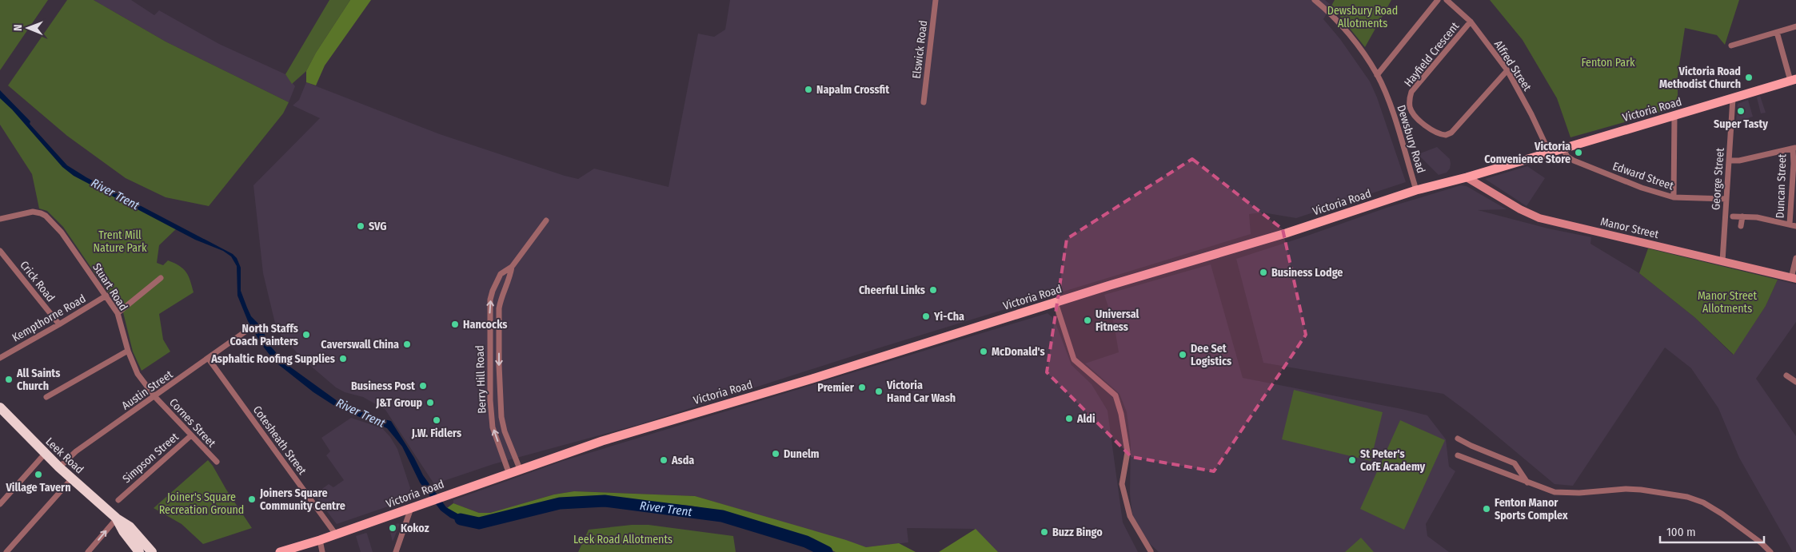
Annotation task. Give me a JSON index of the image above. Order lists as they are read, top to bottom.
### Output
{
  "streets": {
    "highway": ["Leek Road"],
    "main road": ["Victoria Road"],
    "street": [
      "Elswick Road",
      "Hayfield Crescent",
      "Alfred Street",
      "Dewsbury Road",
      "Edward Street",
      "George Street",
      "Duncan Street",
      "Manor Street",
      "Crick Road",
      "Stuart Road",
      "Kempthorne Road",
      "Berry Hill Road",
      "Austin Street",
      "Cornes Street",
      "Cotesheath Street",
      "Simpson Street"
    ]
  },
  "crossings": [
    ["Hayfield Crescent", "Alfred Street"],
    ["Alfred Street", "Victoria Road"],
    ["Victoria Road", "Dewsbury Road"],
    ["Victoria Road", "Edward Street"],
    ["Victoria Road", "George Street"],
    ["Victoria Road", "Manor Street"],
    ["Victoria Road", "Berry Hill Road"],
    ["Victoria Road", "Cotesheath Street"],
    ["Edward Street", "George Street"],
    ["George Street", "Manor Street"],
    ["Crick Road", "Kempthorne Road"],
    ["Stuart Road", "Kempthorne Road"],
    ["Stuart Road", "Austin Street"],
    ["Stuart Road", "Cornes Street"],
    ["Austin Street", "Cornes Street"],
    ["Austin Street", "Cotesheath Street"],
    ["Austin Street", "Leek Road"],
    ["Cornes Street", "Simpson Street"]
  ],
  "water": ["River Trent"],
  "parks": [
    "Dewsbury Road Allotments",
    "Fenton Park",
    "Trent Mill Nature Park",
    "Manor Street Allotments",
    "Joiner's Square Recreation Ground",
    "Leek Road Allotments"
  ],
  "places": [
    "Victoria Road Methodist Church",
    "Napalm Crossfit",
    "Super Tasty",
    "Victoria Convenience Store",
    "SVG",
    "Business Lodge",
    "Cheerful Links",
    "Yi-Cha",
    "Universal Fitness",
    "Hancocks",
    "North Staffs Coach Painters",
    "Caverswall China",
    "McDonald's",
    "Dee Set Logistics",
    "Asphaltic Roofing Supplies",
    "All Saints Church",
    "Business Post",
    "Premier",
    "Victoria Hand Car Wash",
    "J&T Group",
    "Aldi",
    "J.W. Fidlers",
    "Dunelm",
    "Asda",
    "St Peter's CofE Academy",
    "Village Tavern",
    "Joiners Square Community Centre",
    "Fenton Manor Sports Complex",
    "Kokoz",
    "Buzz Bingo"
  ],
  "scale_bar": "100 m",
  "north": "left"
}
